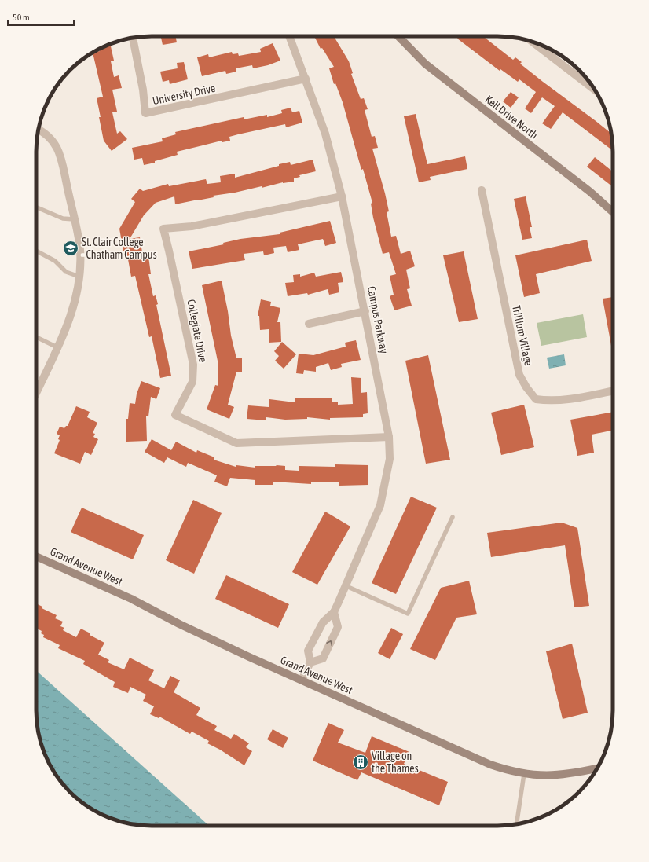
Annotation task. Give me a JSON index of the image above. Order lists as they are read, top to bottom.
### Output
{
  "streets": {
    "main road": ["Keil Drive North", "Grand Avenue West"],
    "street": [
      "University Drive",
      "Campus Parkway",
      "Collegiate Drive",
      "Trillium Village"
    ]
  },
  "crossings": [
    ["University Drive", "Campus Parkway"],
    ["Campus Parkway", "Collegiate Drive"],
    ["Campus Parkway", "Grand Avenue West"]
  ],
  "places": {
    "school or university": ["St. Clair College - Chatham Campus"],
    "building": ["Village on the Thames"]
  },
  "scale_bar": "50 m"
}
